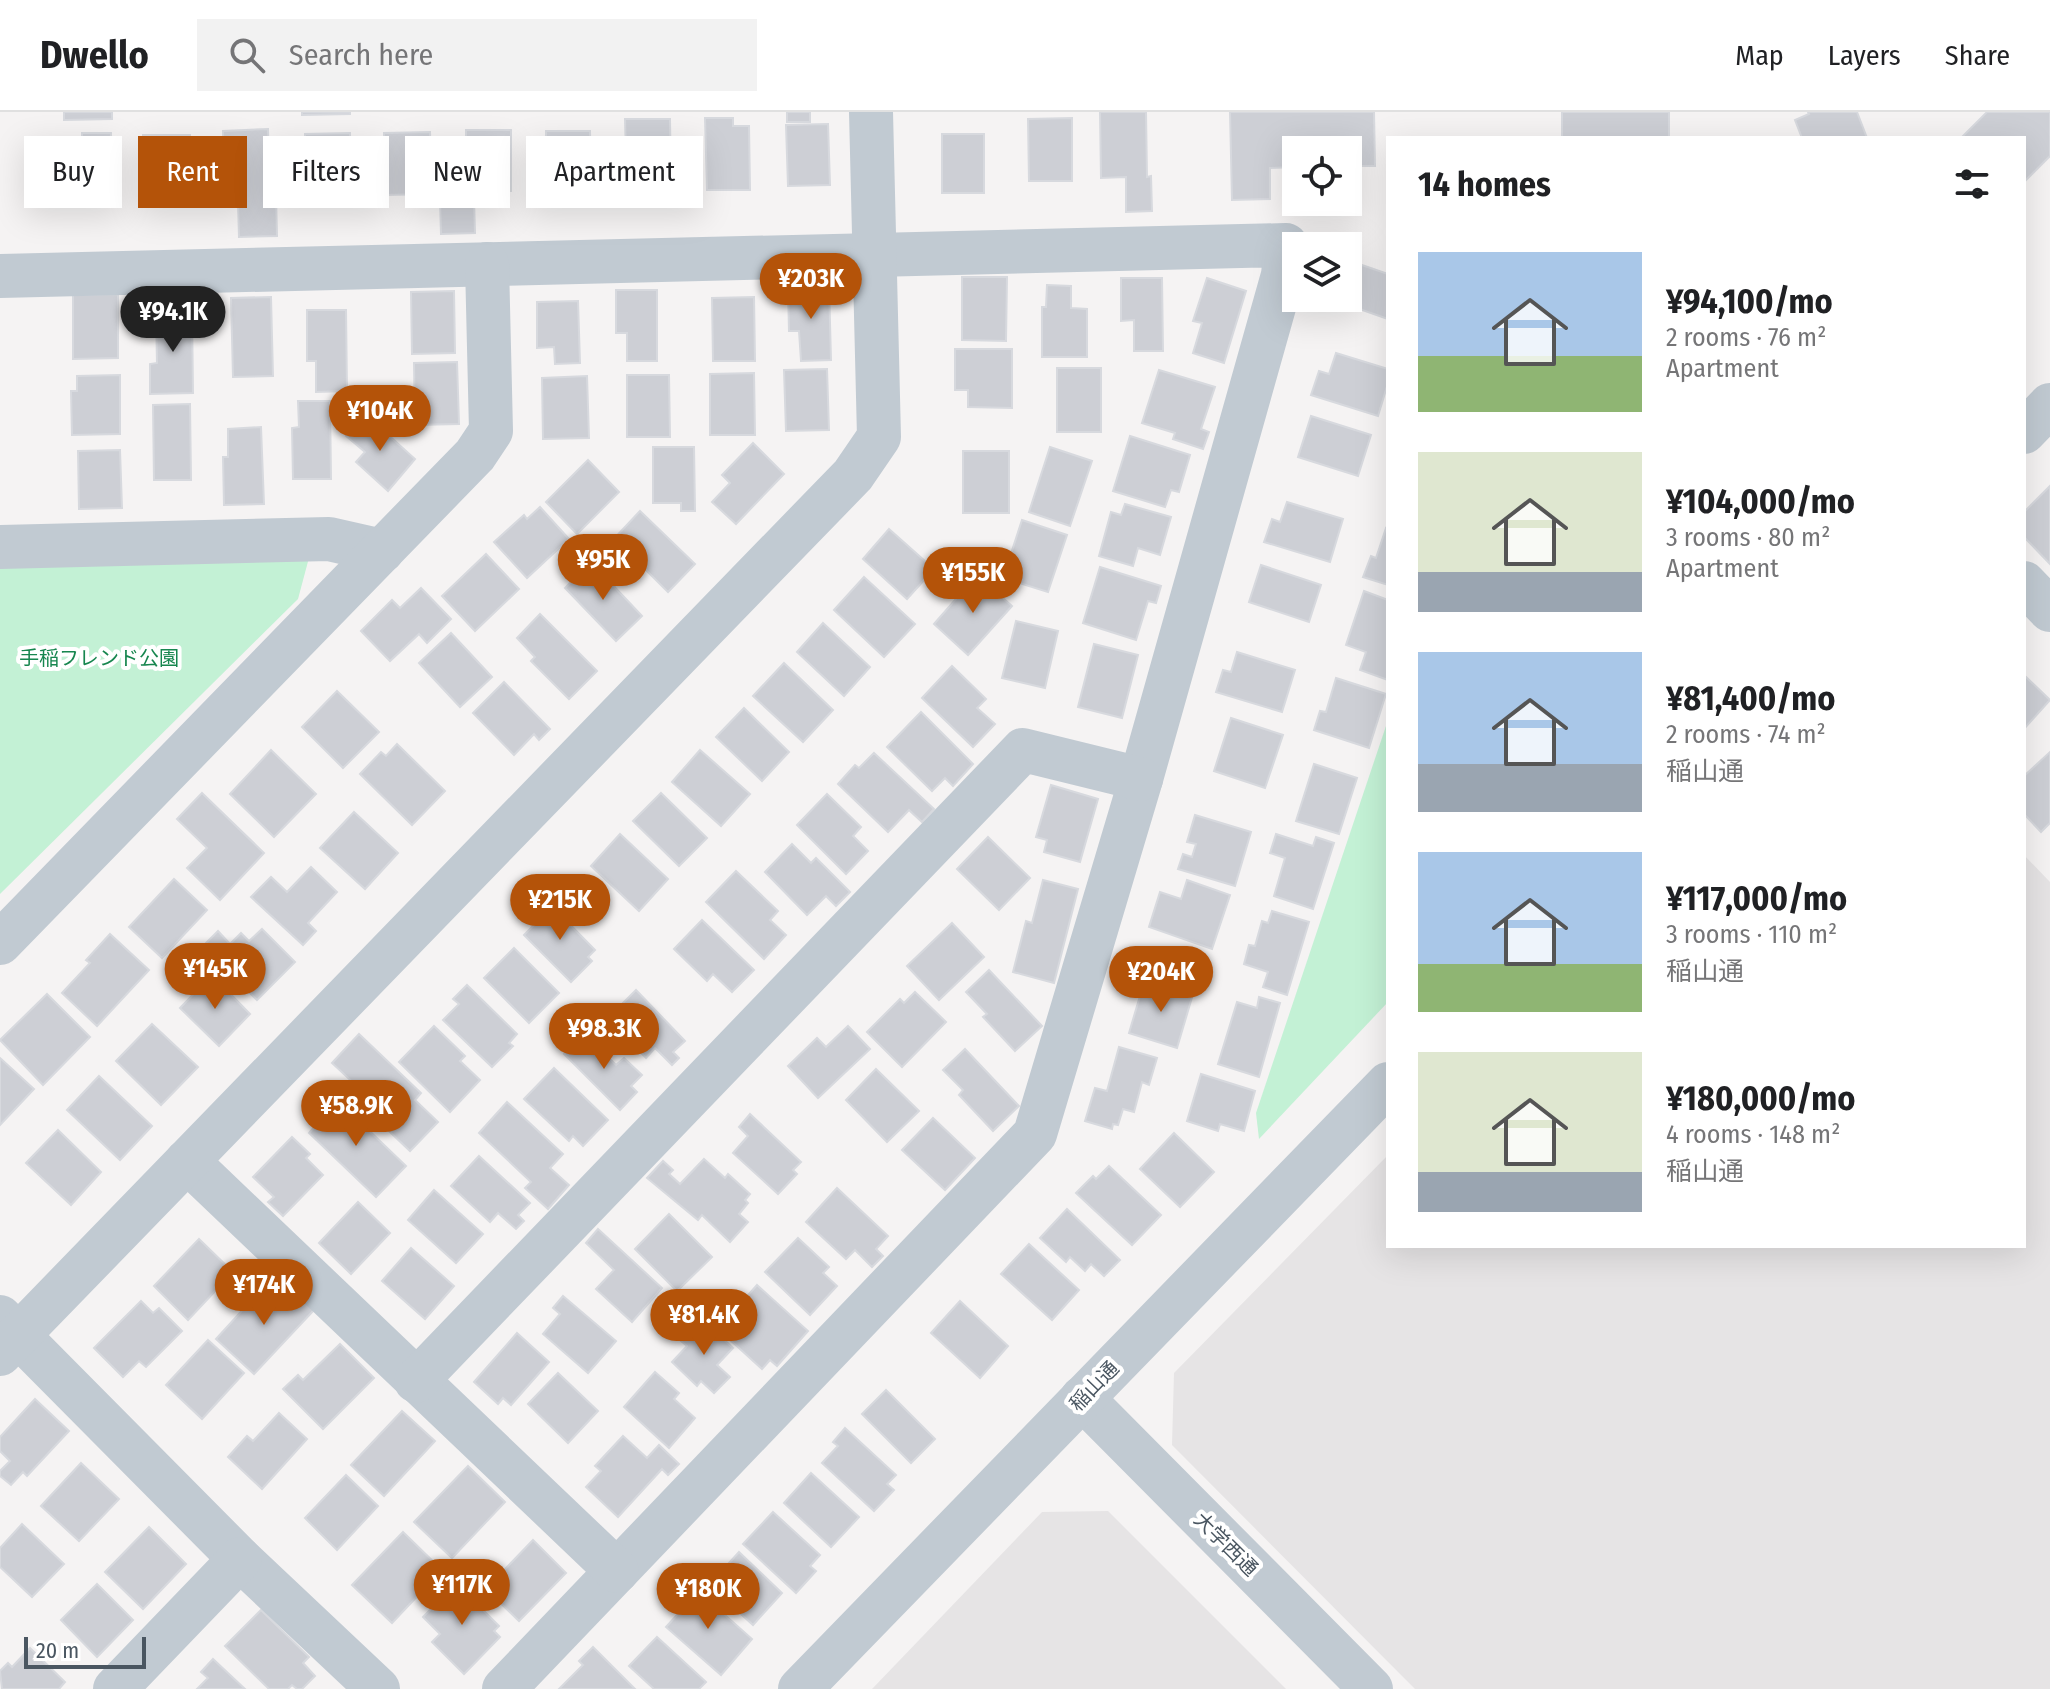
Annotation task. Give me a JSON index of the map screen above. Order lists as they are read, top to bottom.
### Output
{
  "streets": {
    "street": ["稲山通", "大学西通"]
  },
  "crossings": [
    ["稲山通", "大学西通"]
  ],
  "parks": ["手稲フレンド公園"],
  "scale_bar": "20 m",
  "page": {
    "header": "Dwello",
    "search": "Search here",
    "nav": ["Map", "Layers", "Share"],
    "chip": [
      "Buy",
      "Rent",
      "Filters",
      "New",
      "Apartment"
    ],
    "heading": "14 homes",
    "list": [
      {
        "name": "¥94,100/mo",
        "note": "2 rooms · 76 m² · Apartment"
      },
      {
        "name": "¥104,000/mo",
        "note": "3 rooms · 80 m² · Apartment"
      },
      {
        "name": "¥81,400/mo",
        "note": "2 rooms · 74 m² · 稲山通"
      },
      {
        "name": "¥117,000/mo",
        "note": "3 rooms · 110 m² · 稲山通"
      },
      {
        "name": "¥180,000/mo",
        "note": "4 rooms · 148 m² · 稲山通"
      }
    ],
    "price": [
      "¥203K",
      "¥94.1K",
      "¥104K",
      "¥95K",
      "¥155K",
      "¥215K",
      "¥145K",
      "¥204K",
      "¥98.3K",
      "¥58.9K",
      "¥174K",
      "¥81.4K",
      "¥117K",
      "¥180K"
    ],
    "scale": "20 m"
  }
}
